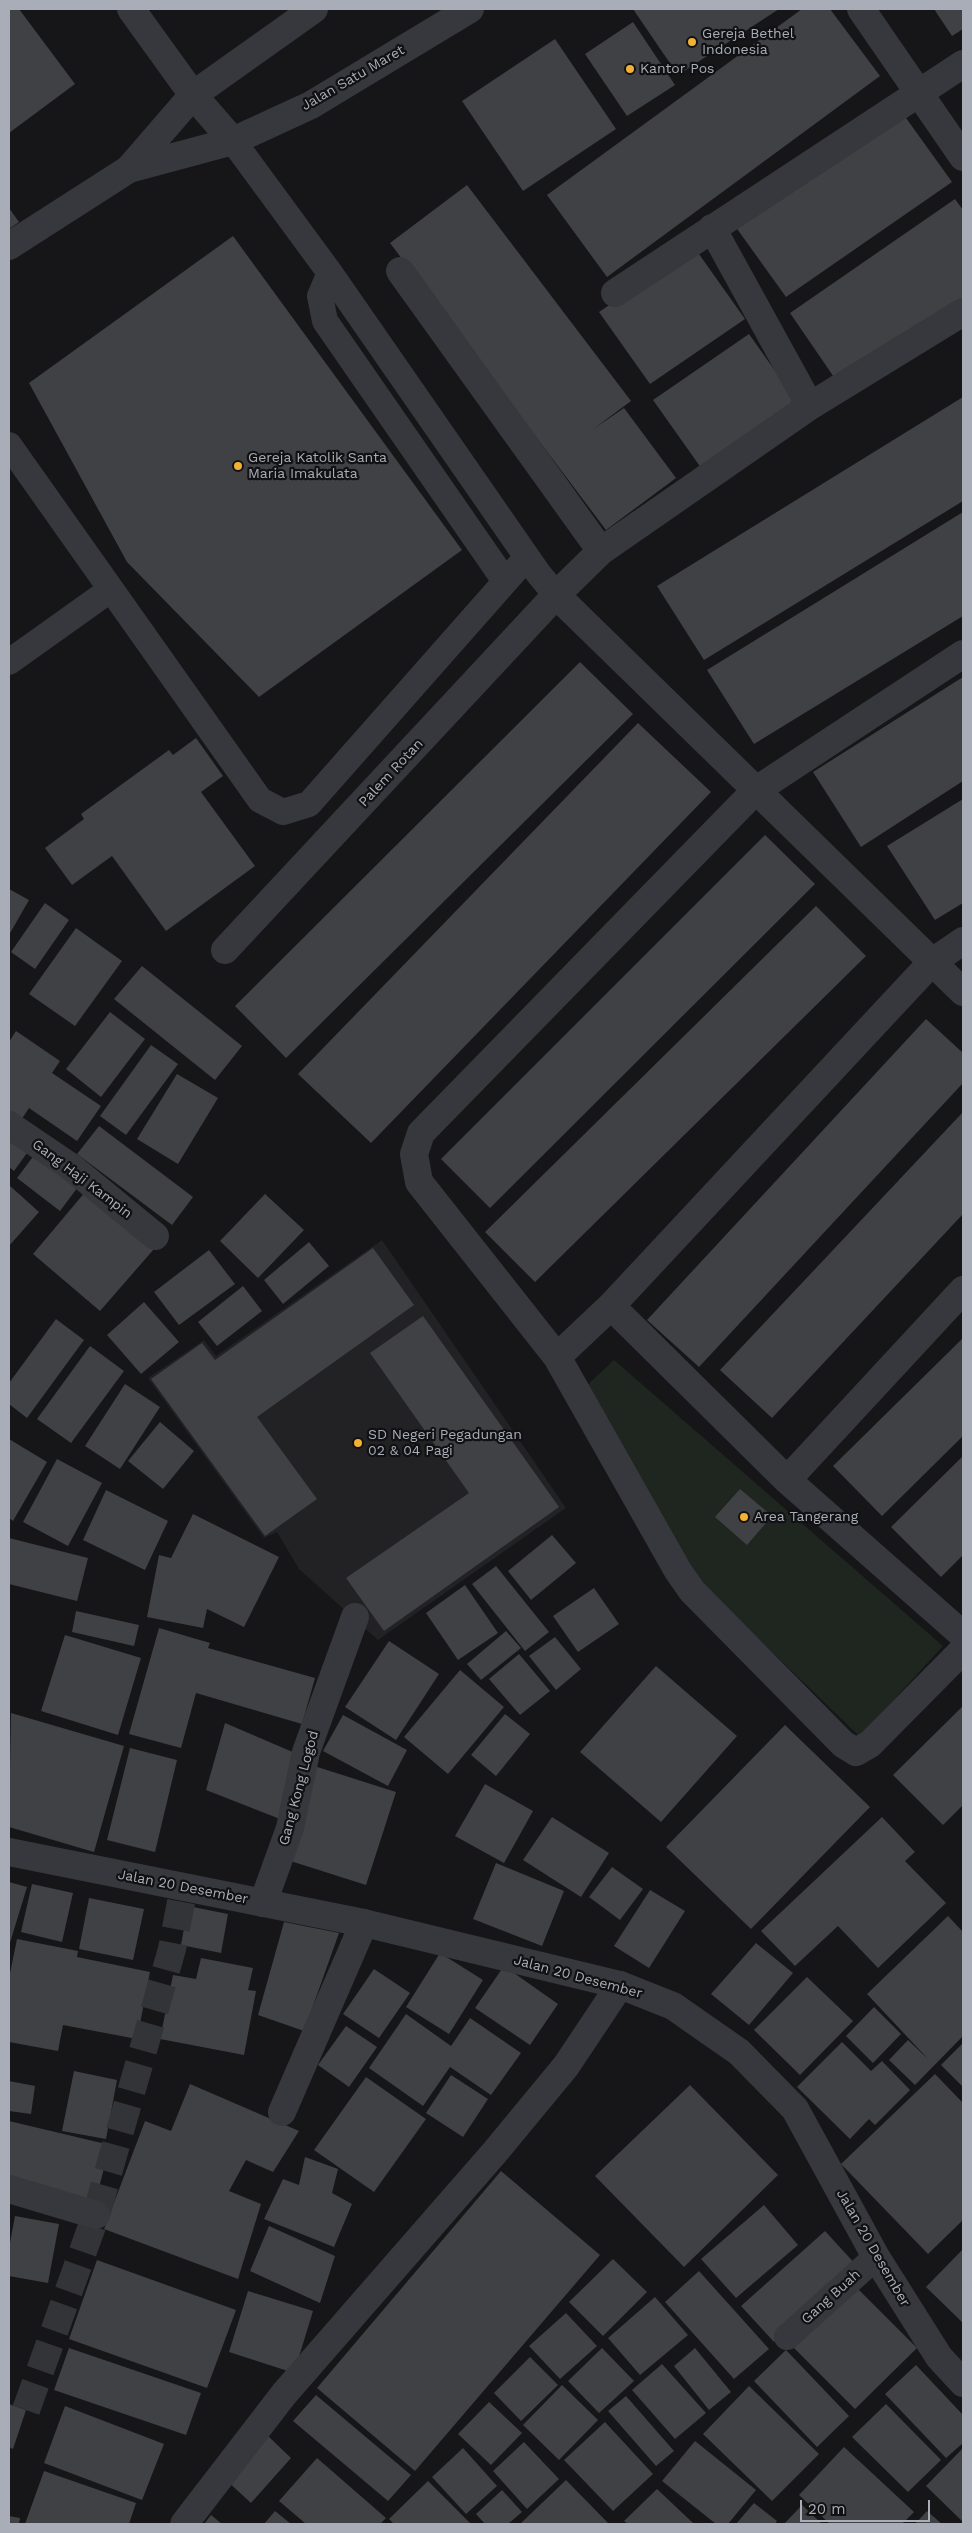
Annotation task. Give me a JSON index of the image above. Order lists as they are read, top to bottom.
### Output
{
  "streets": {
    "street": [
      "Jalan Satu Maret",
      "Palem Rotan",
      "Gang Haji Kampin",
      "Gang Kong Logod",
      "Jalan 20 Desember"
    ],
    "lane": ["Gang Buah"]
  },
  "crossings": [
    ["Gang Kong Logod", "Jalan 20 Desember"],
    ["Jalan 20 Desember", "Gang Buah"]
  ],
  "places": [
    "Gereja Bethel Indonesia",
    "Kantor Pos",
    "Gereja Katolik Santa Maria Imakulata",
    "SD Negeri Pegadungan 02 & 04 Pagi",
    "Area Tangerang"
  ],
  "scale_bar": "20 m"
}
